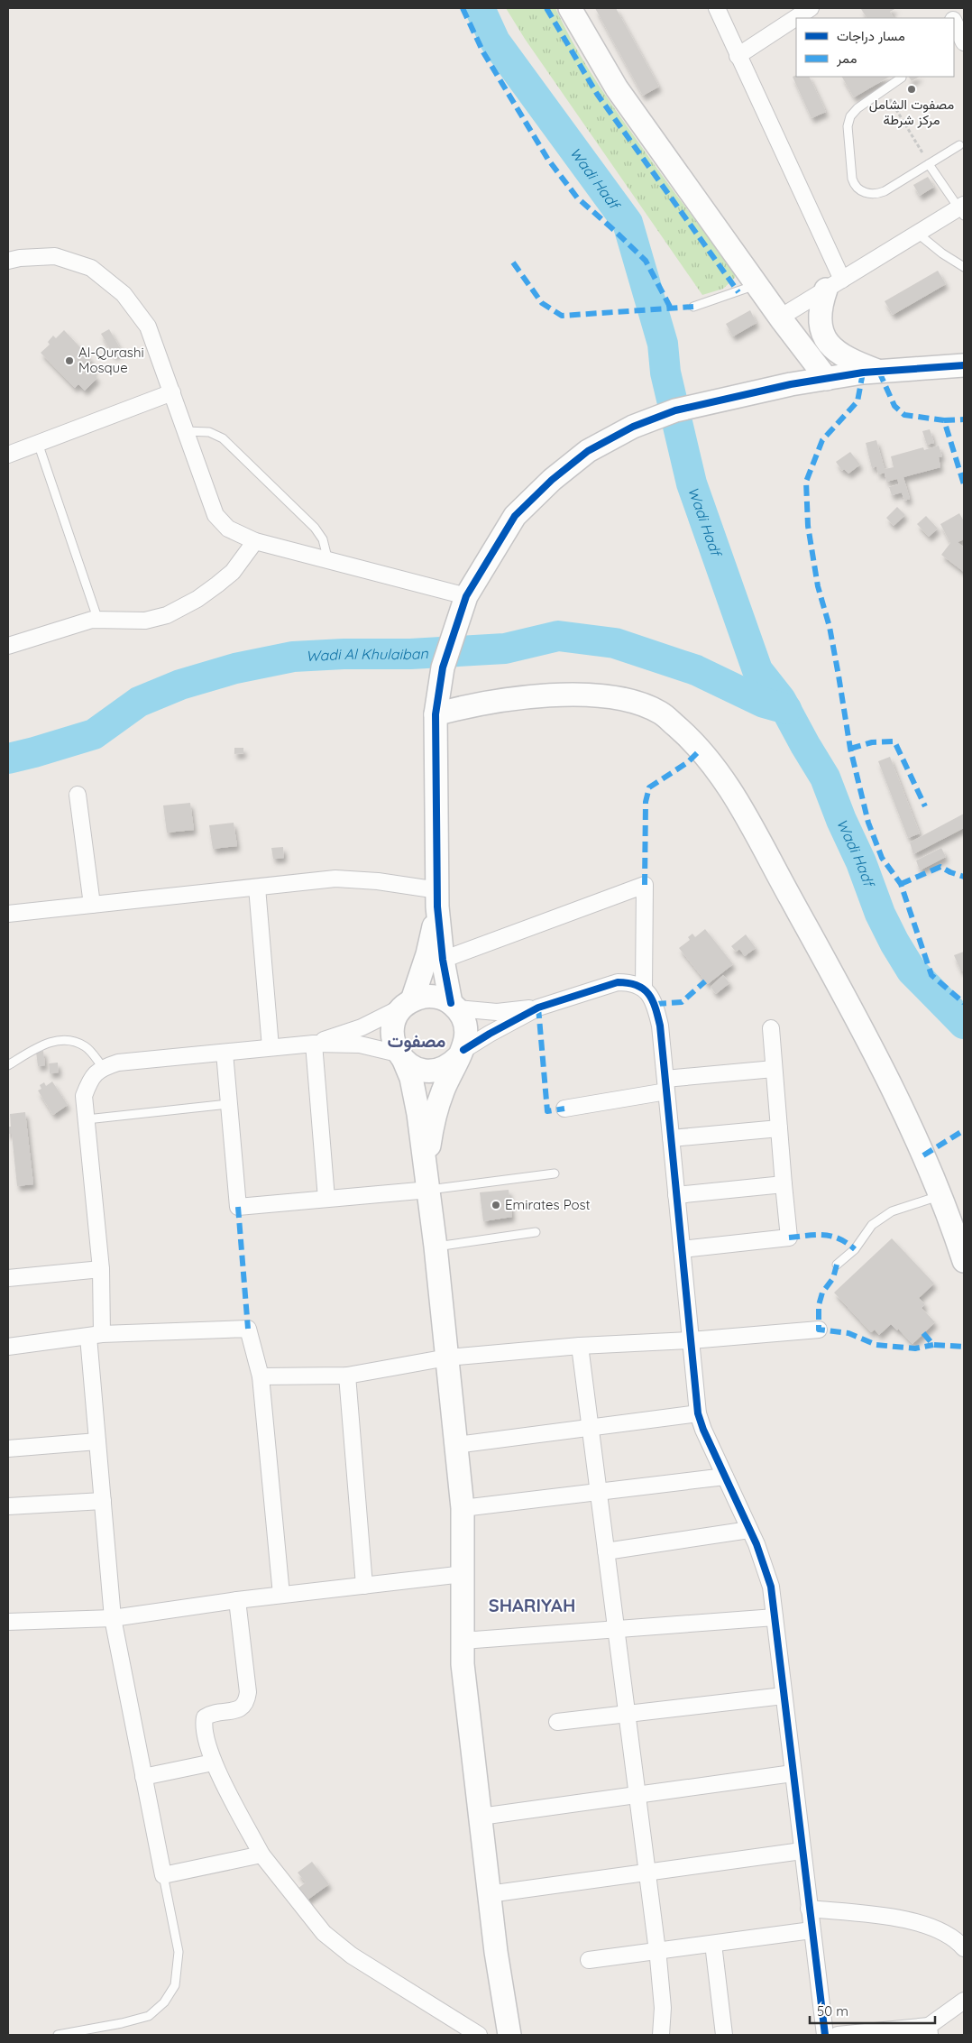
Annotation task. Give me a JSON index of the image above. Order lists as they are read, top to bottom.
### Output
{
  "districts": ["مصفوت", "SHARIYAH"],
  "water": ["Wadi Hadf", "Wadi Al Khulaiban"],
  "places": ["مصفوت الشامل مركز شرطة", "Al-Qurashi Mosque", "Emirates Post"],
  "legend": ["مسار دراجات", "ممر"],
  "scale_bar": "50 m"
}
